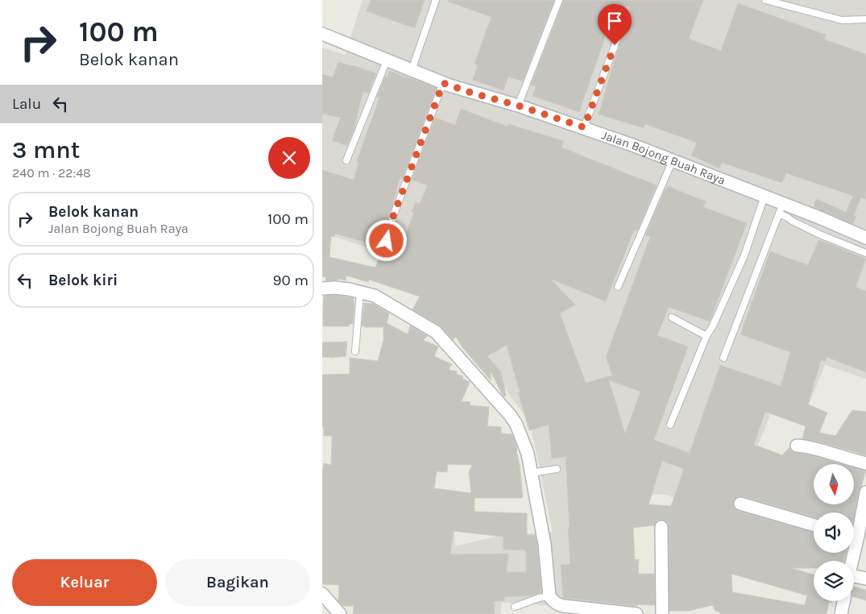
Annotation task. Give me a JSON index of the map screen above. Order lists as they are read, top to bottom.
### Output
{
  "streets": {
    "street": ["Jalan Bojong Buah Raya"]
  },
  "north": "bottom",
  "page": {
    "turn": ["100 m", "Belok kanan"],
    "then": "Lalu",
    "heading": ["3 mnt", "240 m · 22:48"],
    "list": [
      {
        "name": "Belok kanan",
        "note": "Jalan Bojong Buah Raya",
        "value": "100 m"
      },
      {
        "name": "Belok kiri",
        "value": "90 m"
      }
    ],
    "buttons": ["Keluar", "Bagikan"]
  }
}
